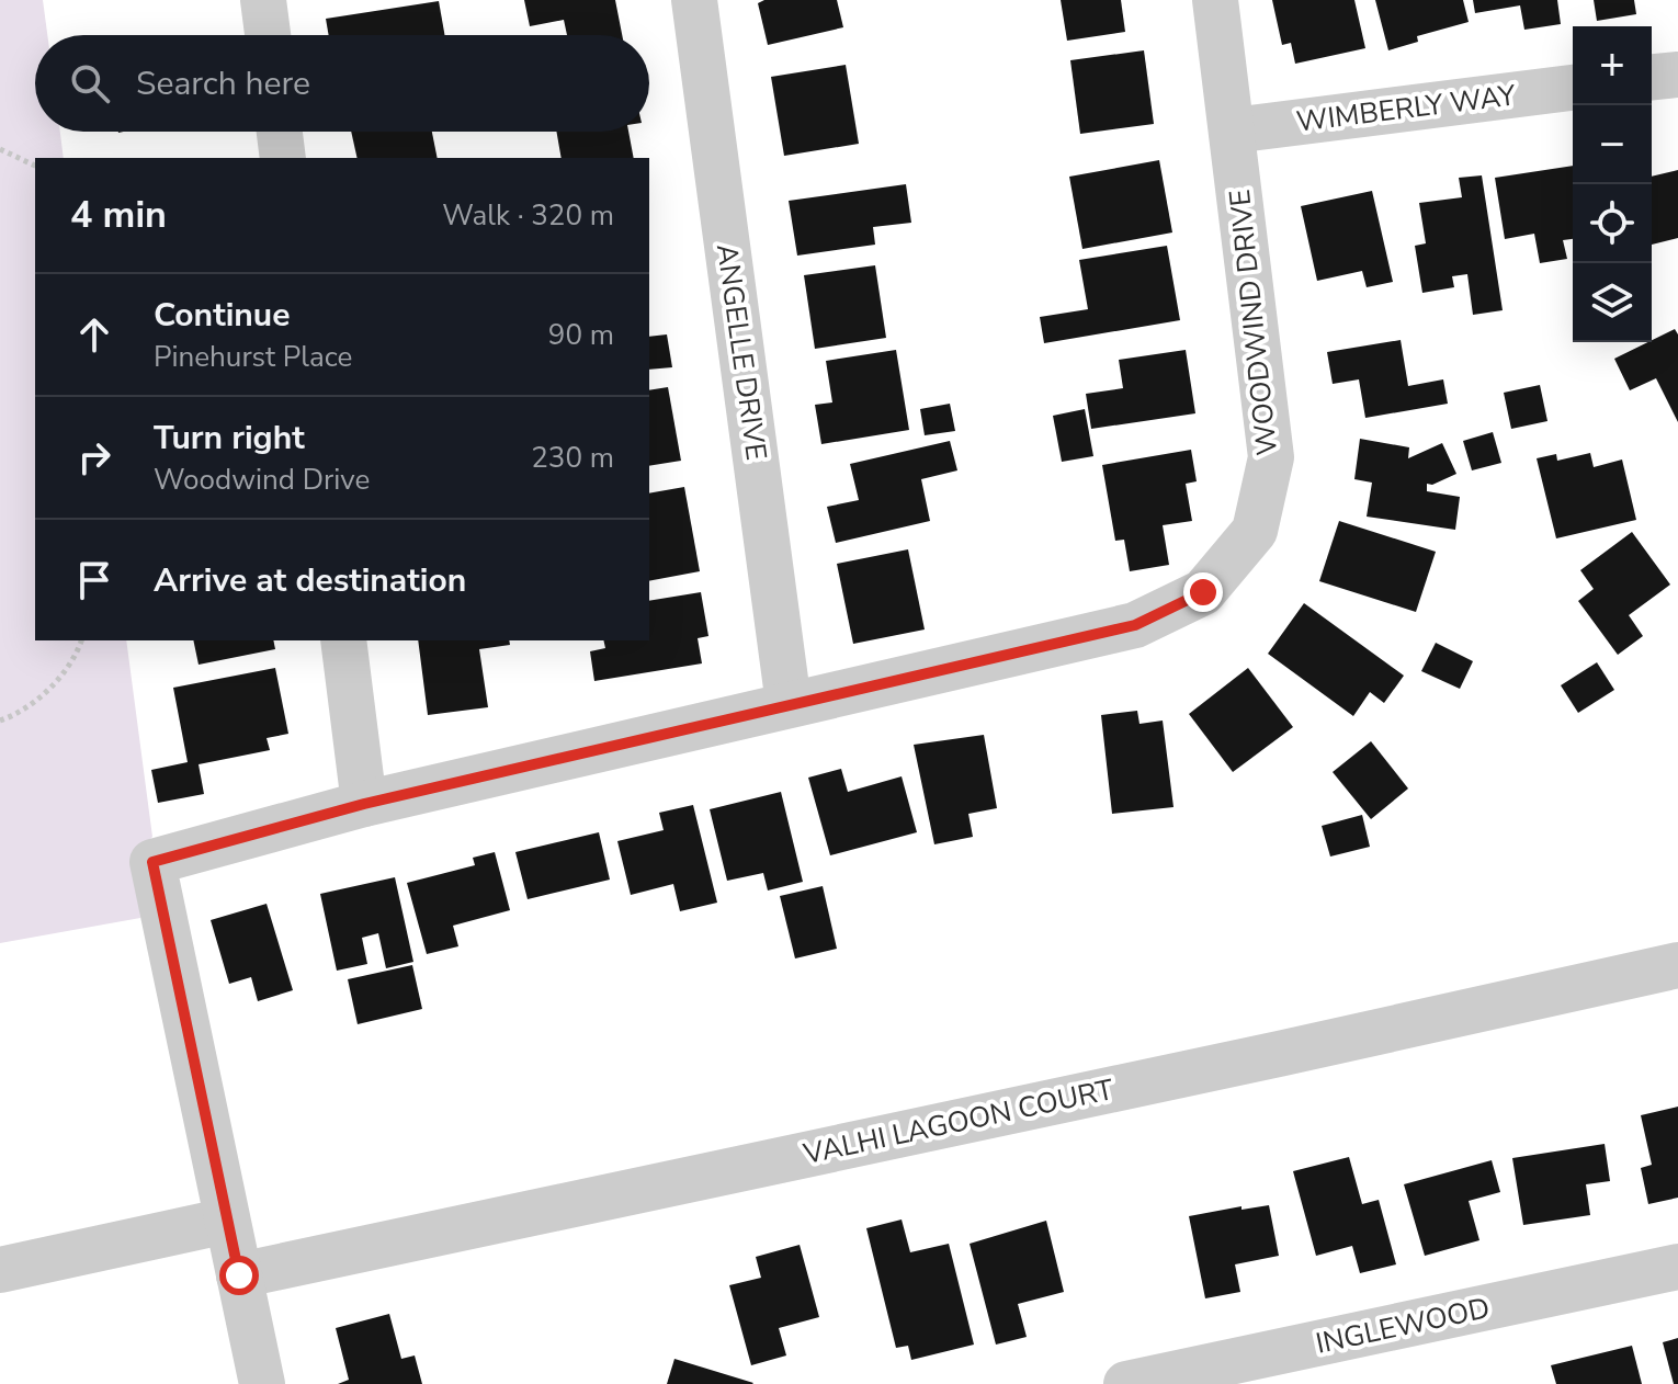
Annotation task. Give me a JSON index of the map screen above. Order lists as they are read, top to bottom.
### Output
{
  "streets": {
    "street": [
      "WIMBERLY WAY",
      "WOODWIND DRIVE",
      "ANGELLE DRIVE",
      "VALHI LAGOON COURT",
      "INGLEWOOD"
    ]
  },
  "crossings": [
    ["WIMBERLY WAY", "WOODWIND DRIVE"],
    ["WOODWIND DRIVE", "ANGELLE DRIVE"]
  ],
  "page": {
    "map_buttons": ["+", "−"],
    "search": "Search here",
    "heading": ["4 min", "Walk · 320 m"],
    "list": [
      ["Continue", "Pinehurst Place", "90 m"],
      ["Turn right", "Woodwind Drive", "230 m"],
      "Arrive at destination"
    ]
  }
}
